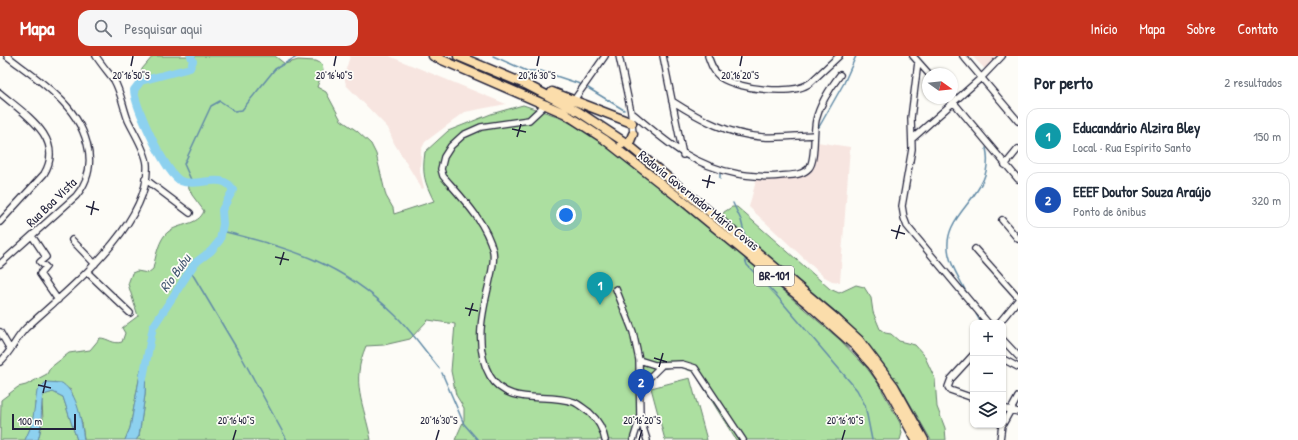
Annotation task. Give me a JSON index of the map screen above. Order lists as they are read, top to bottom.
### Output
{
  "streets": {
    "highway": ["Rodovia Governador Mário Covas", "BR-101"],
    "street": ["Rua Boa Vista"]
  },
  "water": ["Rio Bubu"],
  "scale_bar": "100 m",
  "north": "right",
  "page": {
    "header": "Mapa",
    "search": "Pesquisar aqui",
    "nav": [
      "Início",
      "Mapa",
      "Sobre",
      "Contato"
    ],
    "heading": ["Por perto", "2 resultados"],
    "list": [
      {
        "mark": "1",
        "name": "Educandário Alzira Bley",
        "note": "Local · Rua Espírito Santo",
        "value": "150 m"
      },
      {
        "mark": "2",
        "name": "EEEF Doutor Souza Araújo",
        "note": "Ponto de ônibus",
        "value": "320 m"
      }
    ],
    "pins": ["1", "2"],
    "map_buttons": ["+", "−"],
    "scale": "100 m"
  },
  "coordinates": [
    "20°16'50\"S",
    "20°16'40\"S",
    "20°16'30\"S",
    "20°16'20\"S",
    "20°16'10\"S"
  ]
}
